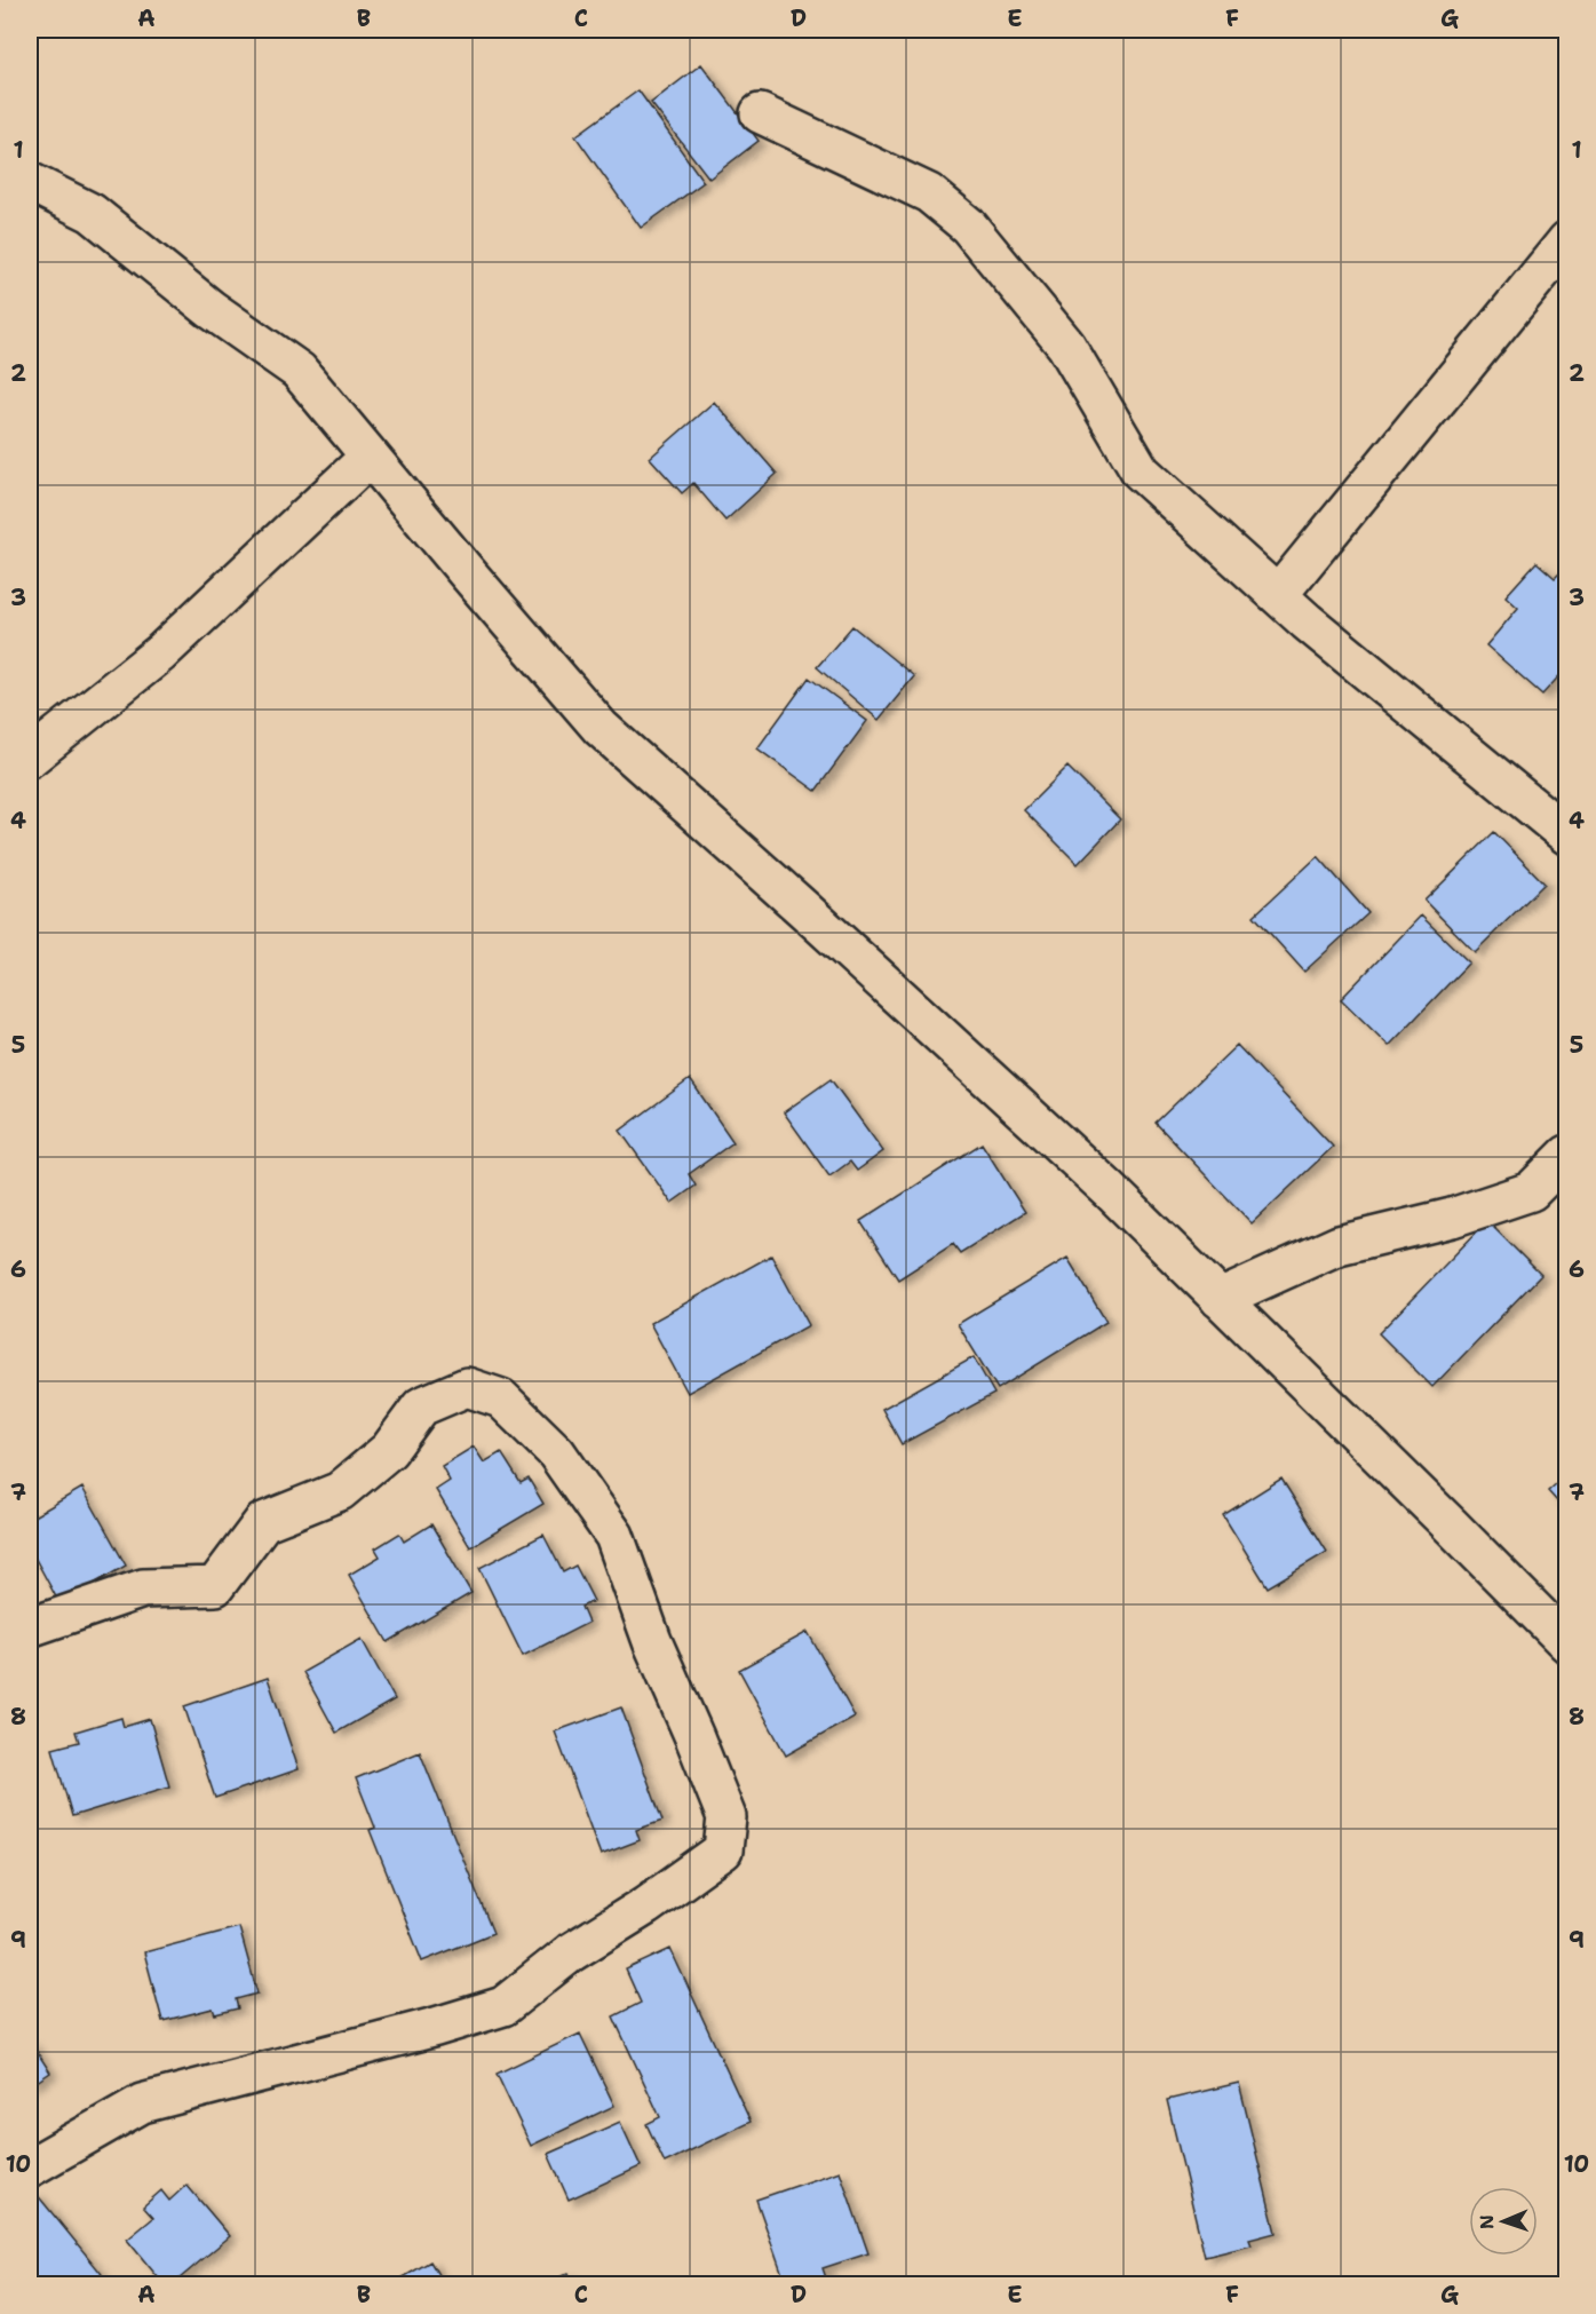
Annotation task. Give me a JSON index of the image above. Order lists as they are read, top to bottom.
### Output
{
  "north": "left",
  "grid": {
    "columns": [
      "A",
      "B",
      "C",
      "D",
      "E",
      "F",
      "G"
    ],
    "rows": [
      "1",
      "2",
      "3",
      "4",
      "5",
      "6",
      "7",
      "8",
      "9",
      "10"
    ]
  }
}
